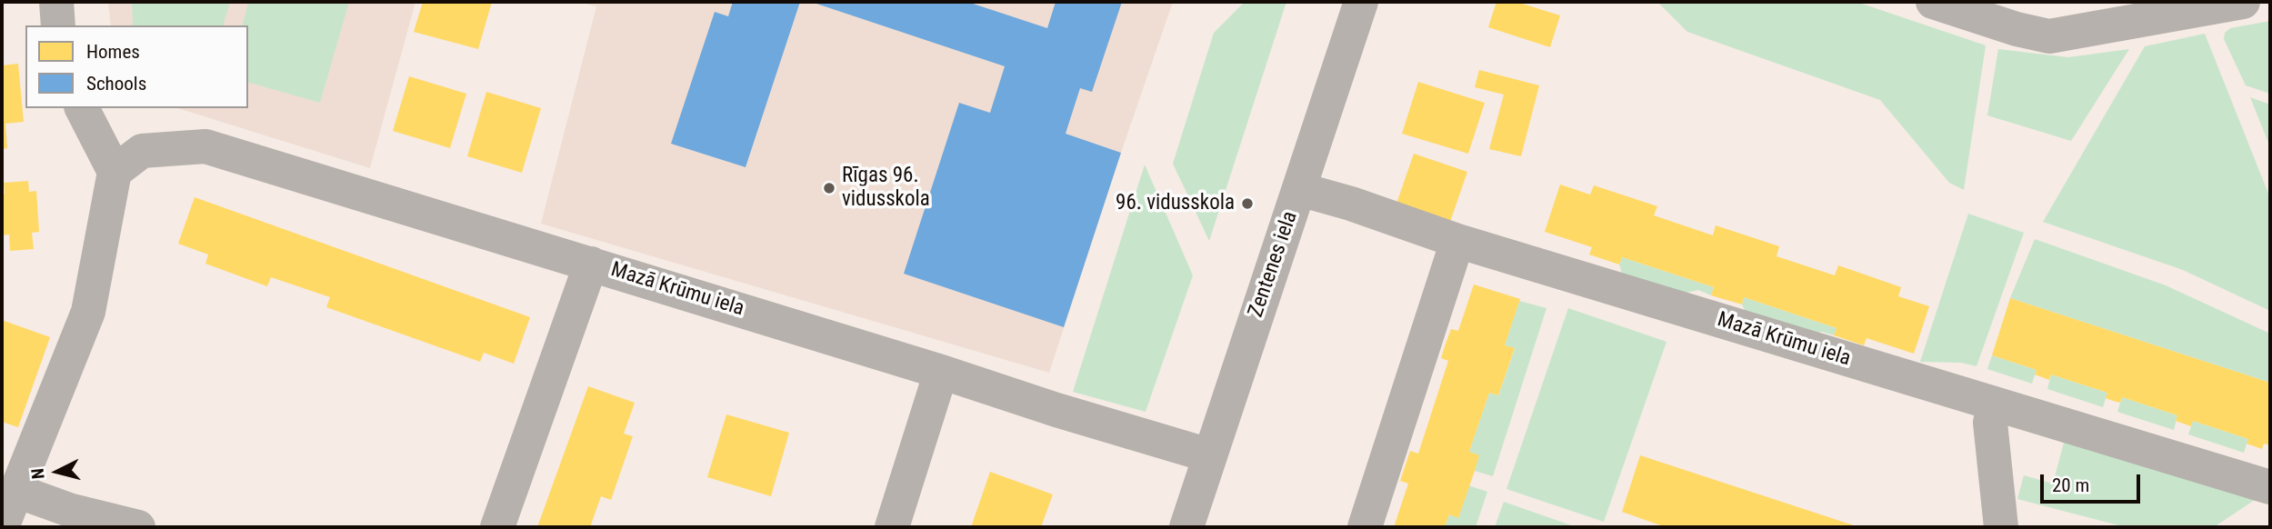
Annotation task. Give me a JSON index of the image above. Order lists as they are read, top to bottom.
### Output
{
  "streets": {
    "street": ["Zentenes iela", "Mazā Krūmu iela"]
  },
  "crossings": [
    ["Zentenes iela", "Mazā Krūmu iela"]
  ],
  "places": ["Rīgas 96. vidusskola", "96. vidusskola"],
  "legend": ["Homes", "Schools"],
  "scale_bar": "20 m",
  "north": "left"
}
